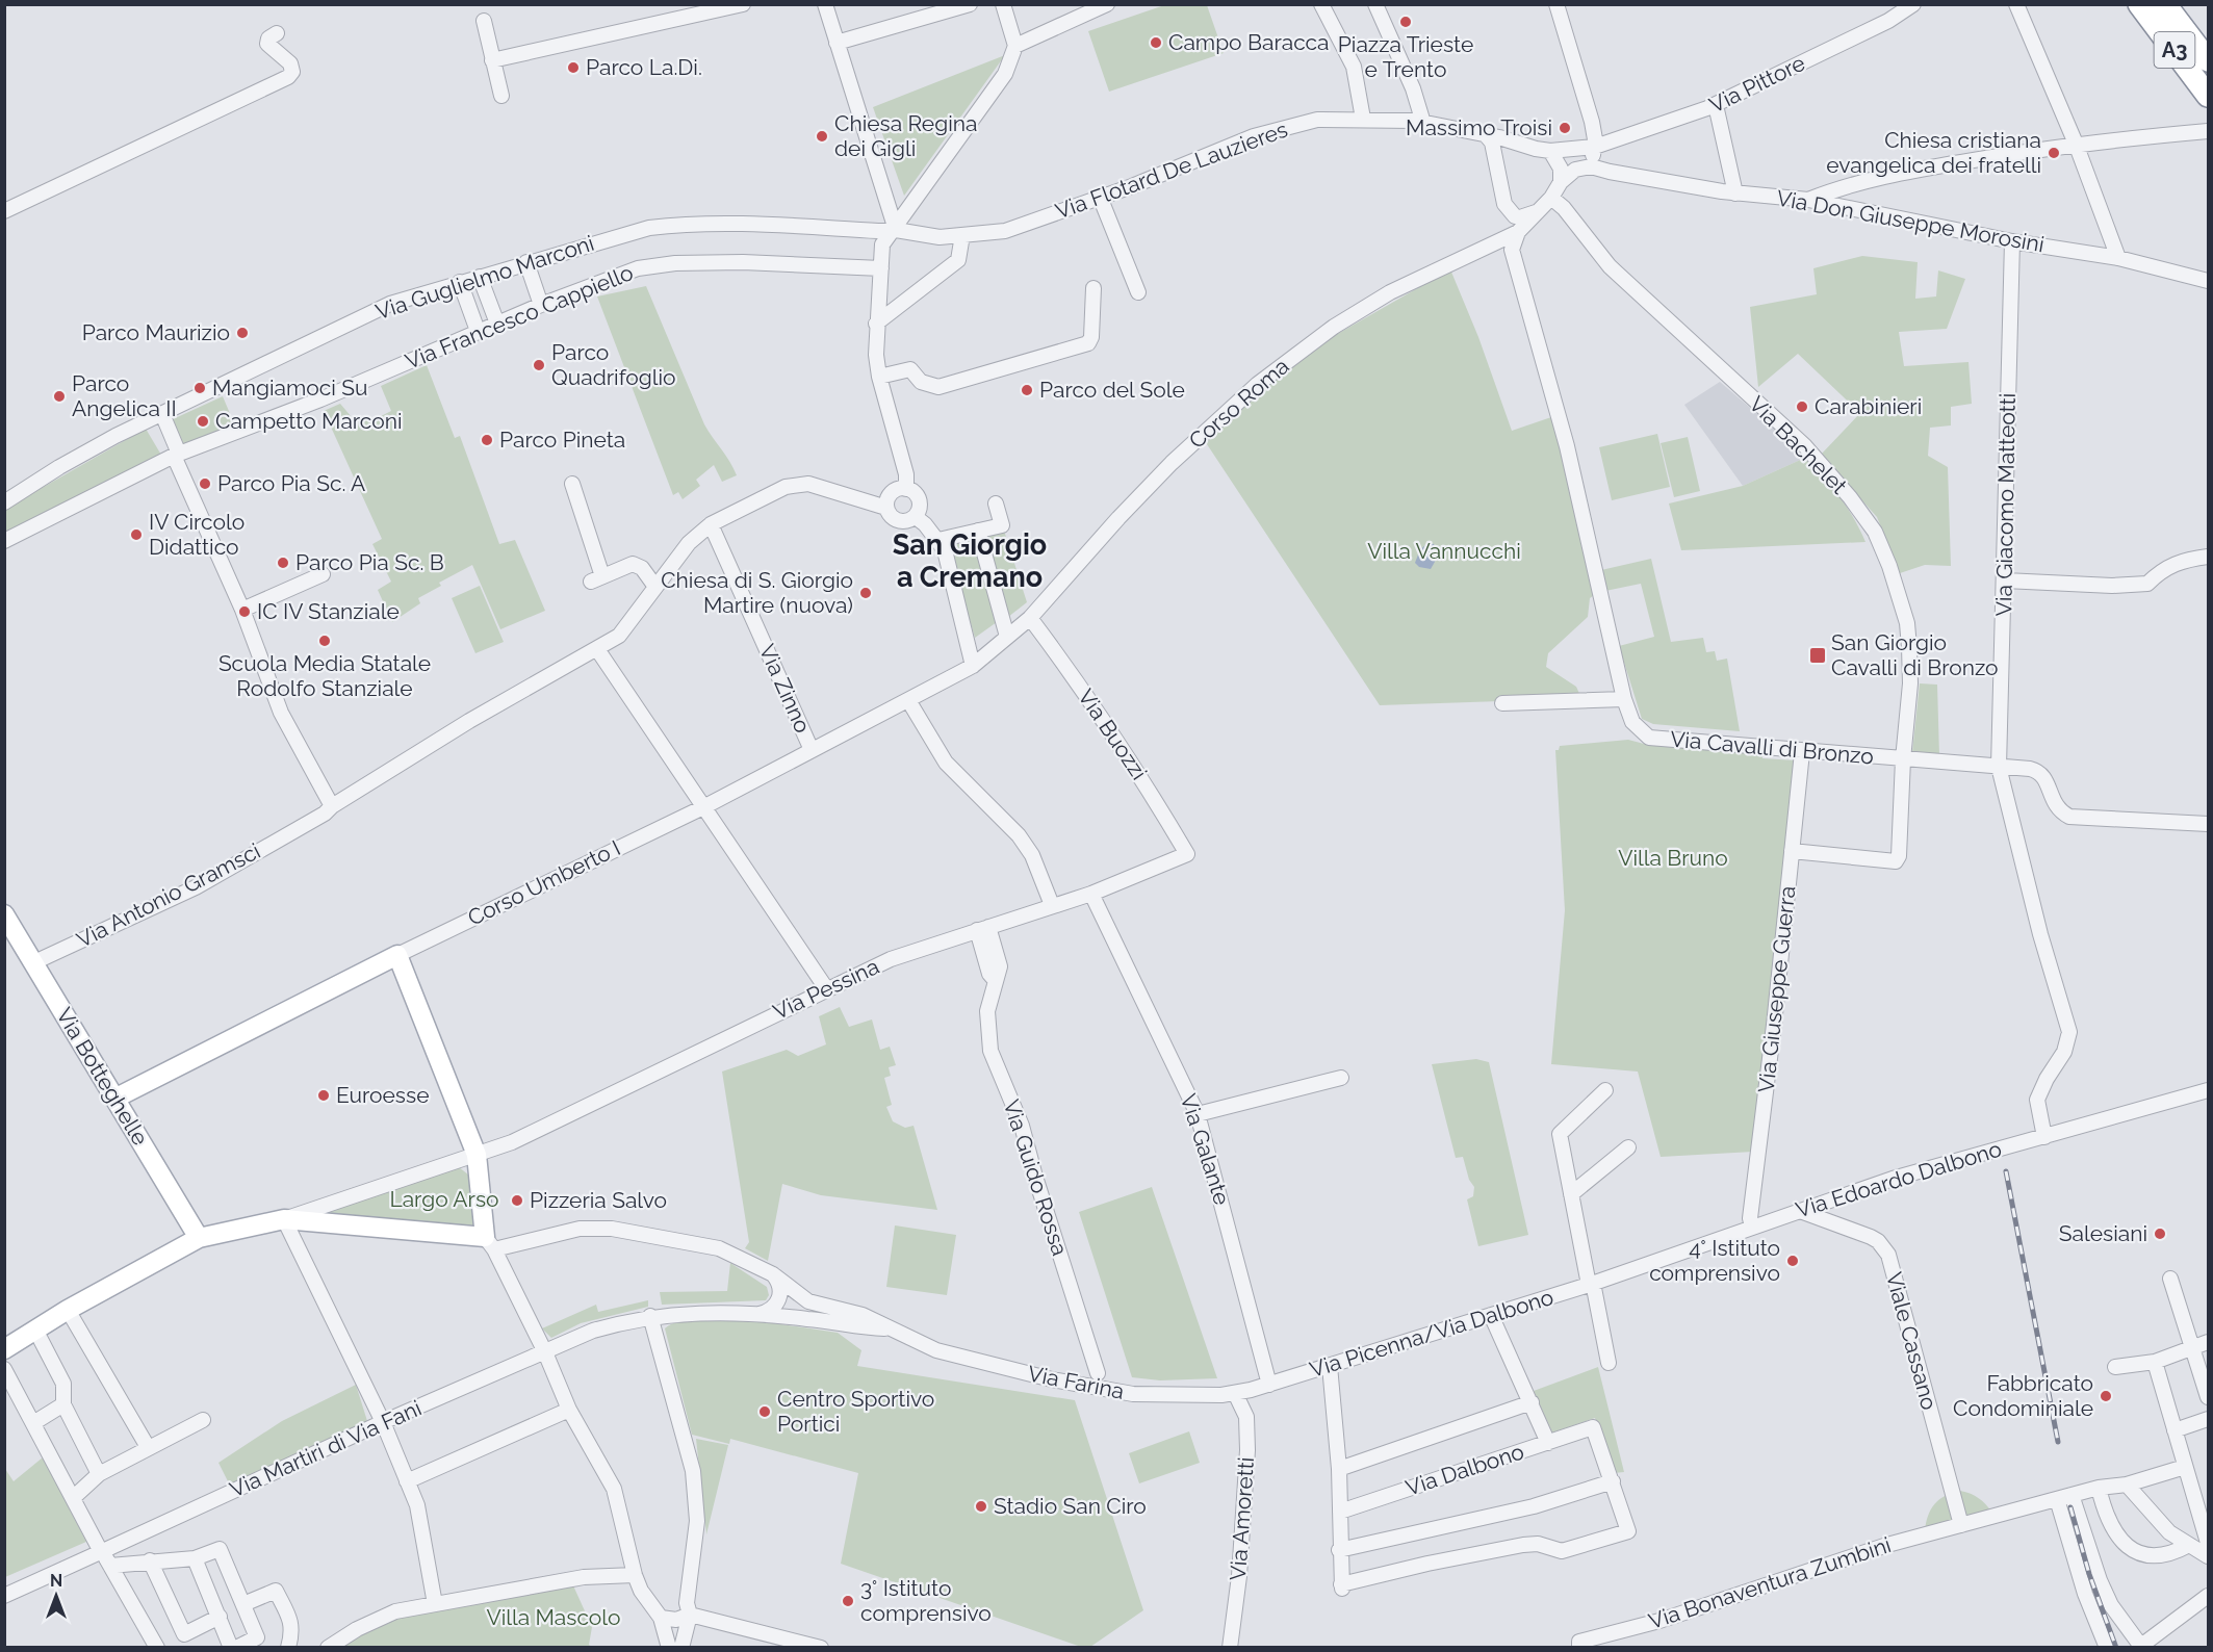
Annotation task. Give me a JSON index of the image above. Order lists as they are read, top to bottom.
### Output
{
  "streets": {
    "highway": ["A3"],
    "main road": ["Corso Umberto I", "Via Botteghelle"],
    "street": [
      "Via Pittore",
      "Via Flotard De Lauzieres",
      "Via Don Giuseppe Morosini",
      "Via Guglielmo Marconi",
      "Via Francesco Cappiello",
      "Corso Roma",
      "Via Bachelet",
      "Via Giacomo Matteotti",
      "Via Zinno",
      "Via Buozzi",
      "Via Cavalli di Bronzo",
      "Via Antonio Gramsci",
      "Via Pessina",
      "Via Giuseppe Guerra",
      "Via Galante",
      "Via Guido Rossa",
      "Via Edoardo Dalbono",
      "Via Picenna/Via Dalbono",
      "Viale Cassano",
      "Via Farina",
      "Via Martiri di Via Fani",
      "Via Dalbono",
      "Via Amoretti",
      "Via Bonaventura Zumbini"
    ]
  },
  "crossings": [
    ["Via Pittore", "Via Flotard De Lauzieres"],
    ["Via Pittore", "Via Bachelet"],
    ["Via Flotard De Lauzieres", "Via Guglielmo Marconi"],
    ["Via Flotard De Lauzieres", "Via Bachelet"],
    ["Via Don Giuseppe Morosini", "Via Giacomo Matteotti"],
    ["Corso Roma", "Via Buozzi"],
    ["Corso Roma", "Via Cavalli di Bronzo"],
    ["Corso Roma", "Corso Umberto I"],
    ["Via Bachelet", "Via Cavalli di Bronzo"],
    ["Via Bachelet", "Via Giuseppe Guerra"],
    ["Via Giacomo Matteotti", "Via Cavalli di Bronzo"],
    ["Via Giacomo Matteotti", "Via Edoardo Dalbono"],
    ["Via Zinno", "Corso Umberto I"],
    ["Via Zinno", "Via Antonio Gramsci"],
    ["Via Buozzi", "Via Pessina"],
    ["Via Cavalli di Bronzo", "Via Giuseppe Guerra"],
    ["Corso Umberto I", "Via Botteghelle"],
    ["Via Antonio Gramsci", "Via Botteghelle"],
    ["Via Pessina", "Via Galante"],
    ["Via Pessina", "Via Guido Rossa"],
    ["Via Giuseppe Guerra", "Via Edoardo Dalbono"],
    ["Via Galante", "Via Picenna/Via Dalbono"],
    ["Via Galante", "Via Farina"],
    ["Via Edoardo Dalbono", "Via Picenna/Via Dalbono"],
    ["Via Edoardo Dalbono", "Viale Cassano"],
    ["Via Picenna/Via Dalbono", "Via Farina"],
    ["Via Picenna/Via Dalbono", "Via Dalbono"],
    ["Viale Cassano", "Via Bonaventura Zumbini"],
    ["Via Farina", "Via Martiri di Via Fani"],
    ["Via Farina", "Via Amoretti"]
  ],
  "districts": ["San Giorgio a Cremano"],
  "parks": [
    "Villa Vannucchi",
    "Villa Bruno",
    "Largo Arso",
    "Villa Mascolo"
  ],
  "places": {
    "other": [
      "Piazza Trieste e Trento",
      "Campo Baracca",
      "Parco La.Di.",
      "Massimo Troisi",
      "Chiesa Regina dei Gigli",
      "Chiesa cristiana evangelica dei fratelli",
      "Parco Maurizio",
      "Parco Quadrifoglio",
      "Mangiamoci Su",
      "Parco del Sole",
      "Parco Angelica II",
      "Carabinieri",
      "Campetto Marconi",
      "Parco Pineta",
      "Parco Pia Sc. A",
      "IV Circolo Didattico",
      "Parco Pia Sc. B",
      "Chiesa di S. Giorgio Martire (nuova)",
      "IC IV Stanziale",
      "Scuola Media Statale Rodolfo Stanziale",
      "Euroesse",
      "Pizzeria Salvo",
      "Salesiani",
      "4° Istituto comprensivo",
      "Fabbricato Condominiale",
      "Centro Sportivo Portici",
      "Stadio San Ciro",
      "3° Istituto comprensivo"
    ],
    "transit": ["San Giorgio Cavalli di Bronzo"]
  },
  "north": "top"
}
